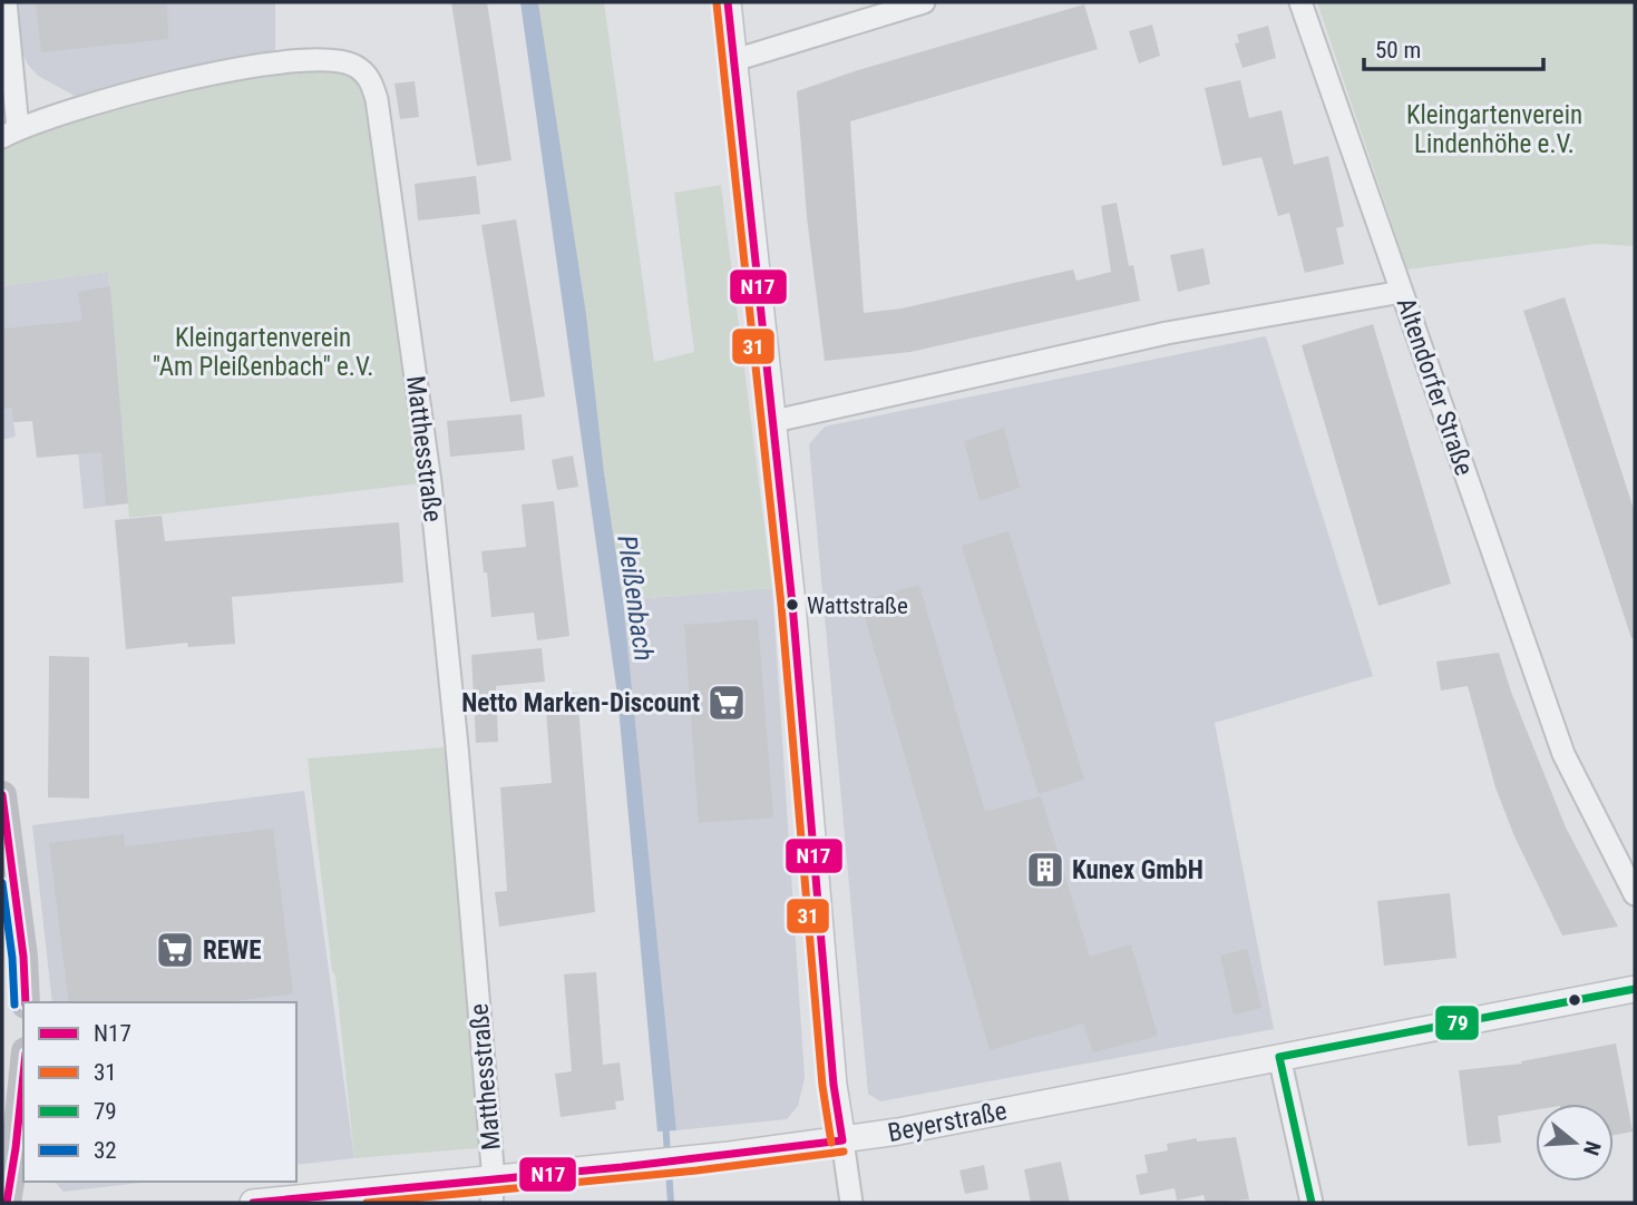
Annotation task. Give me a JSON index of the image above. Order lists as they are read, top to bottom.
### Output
{
  "streets": {
    "street": ["Altendorfer Straße", "Matthesstraße", "Beyerstraße"]
  },
  "crossings": [
    ["Matthesstraße", "Beyerstraße"]
  ],
  "water": ["Pleißenbach"],
  "parks": ["Kleingartenverein Lindenhöhe e.V.", "Kleingartenverein \"Am Pleißenbach\" e.V."],
  "places": {
    "other": ["Wattstraße"],
    "supermarket": ["Netto Marken-Discount", "REWE"],
    "building": ["Kunex GmbH"]
  },
  "lines": [
    "transit line N17",
    "transit line 31",
    "transit line 32",
    "transit line 79"
  ],
  "legend": [
    "N17",
    "31",
    "79",
    "32"
  ],
  "scale_bar": "50 m",
  "north": "right"
}
